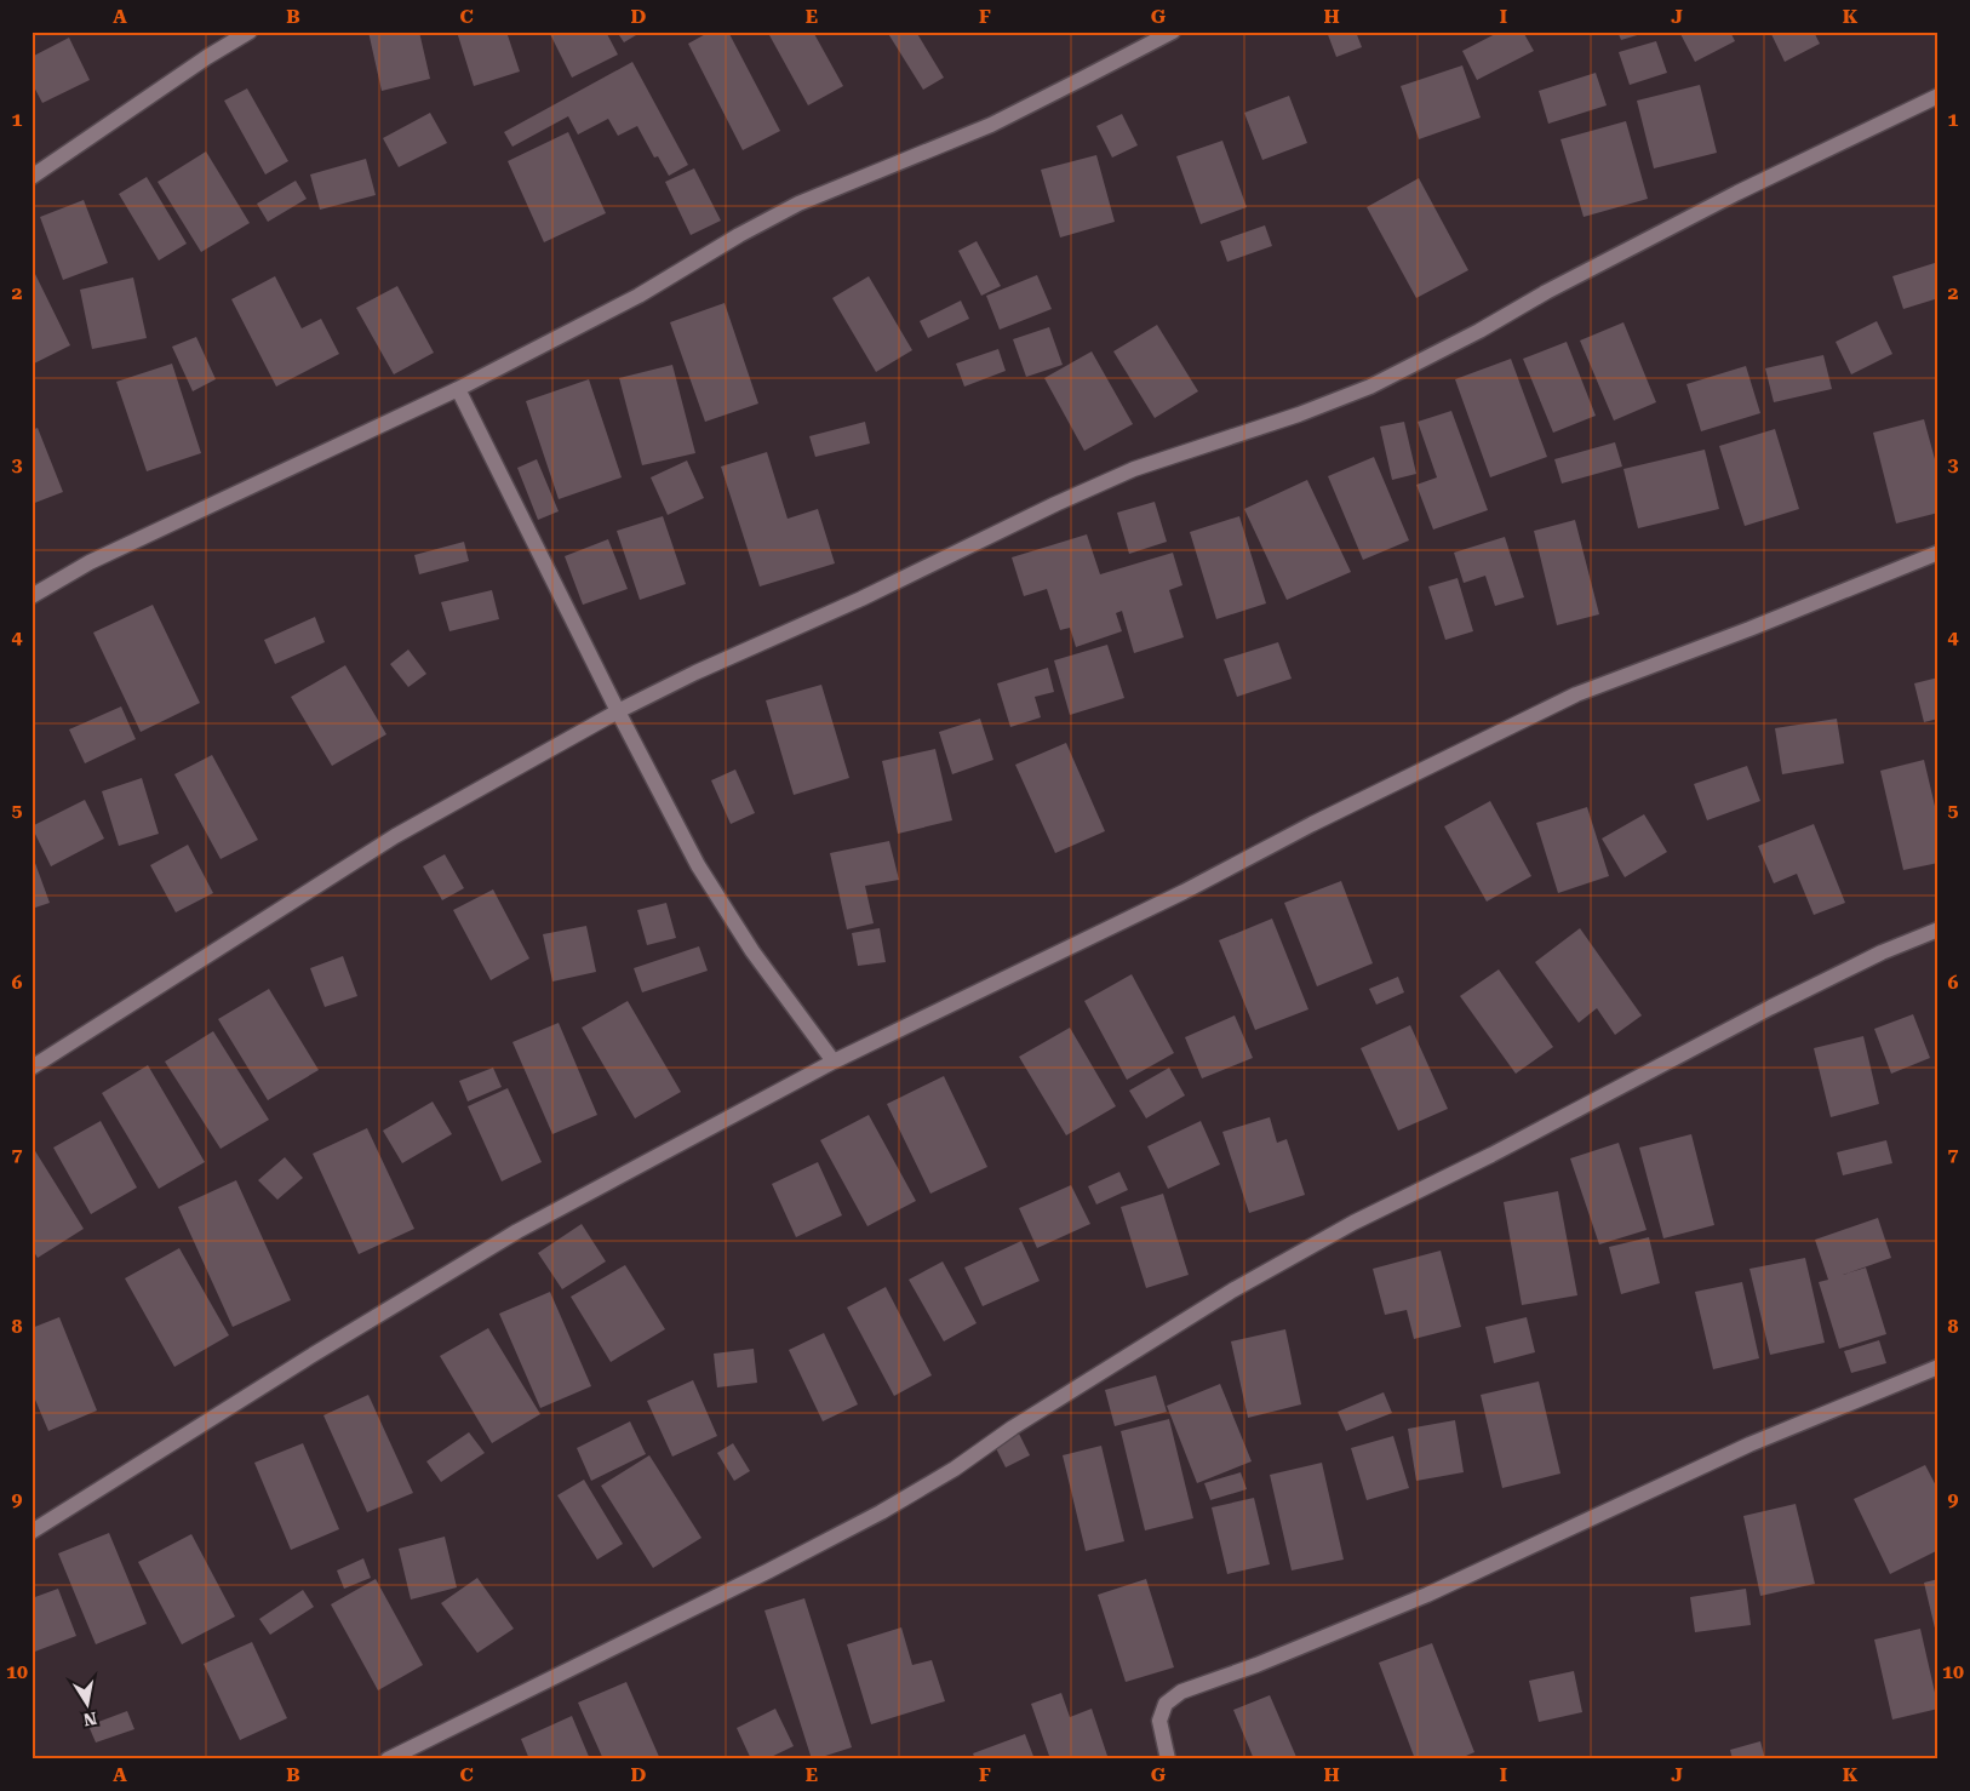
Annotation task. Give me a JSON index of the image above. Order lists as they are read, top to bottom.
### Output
{
  "north": "bottom",
  "grid": {
    "columns": [
      "A",
      "B",
      "C",
      "D",
      "E",
      "F",
      "G",
      "H",
      "I",
      "J",
      "K"
    ],
    "rows": [
      "1",
      "2",
      "3",
      "4",
      "5",
      "6",
      "7",
      "8",
      "9",
      "10"
    ]
  }
}
